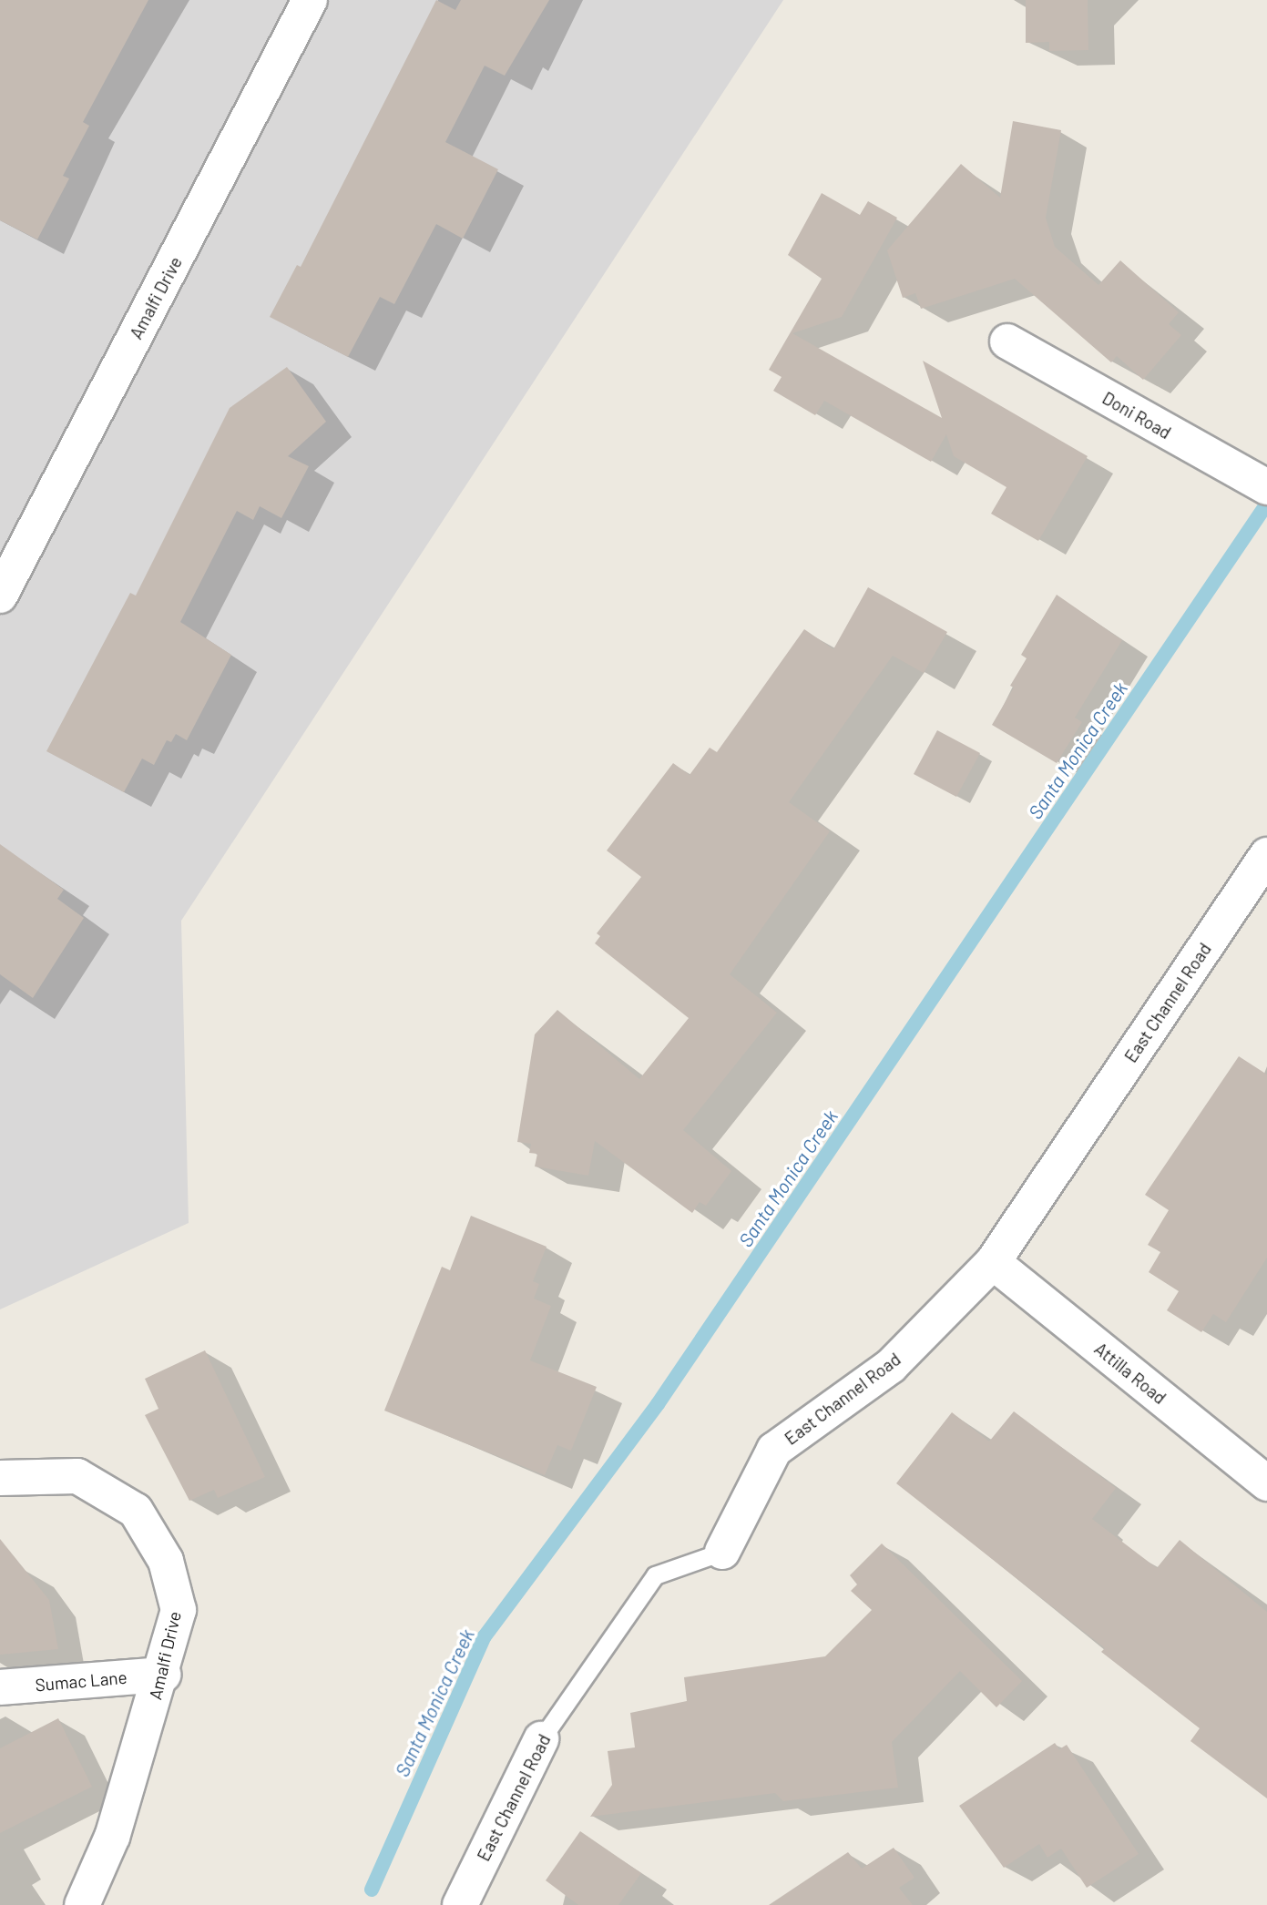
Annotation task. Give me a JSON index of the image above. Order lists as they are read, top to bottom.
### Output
{
  "streets": {
    "street": [
      "Amalfi Drive",
      "Doni Road",
      "East Channel Road",
      "Attilla Road",
      "Sumac Lane"
    ]
  },
  "crossings": [
    ["Amalfi Drive", "Sumac Lane"],
    ["East Channel Road", "Attilla Road"]
  ],
  "water": ["Santa Monica Creek"]
}
